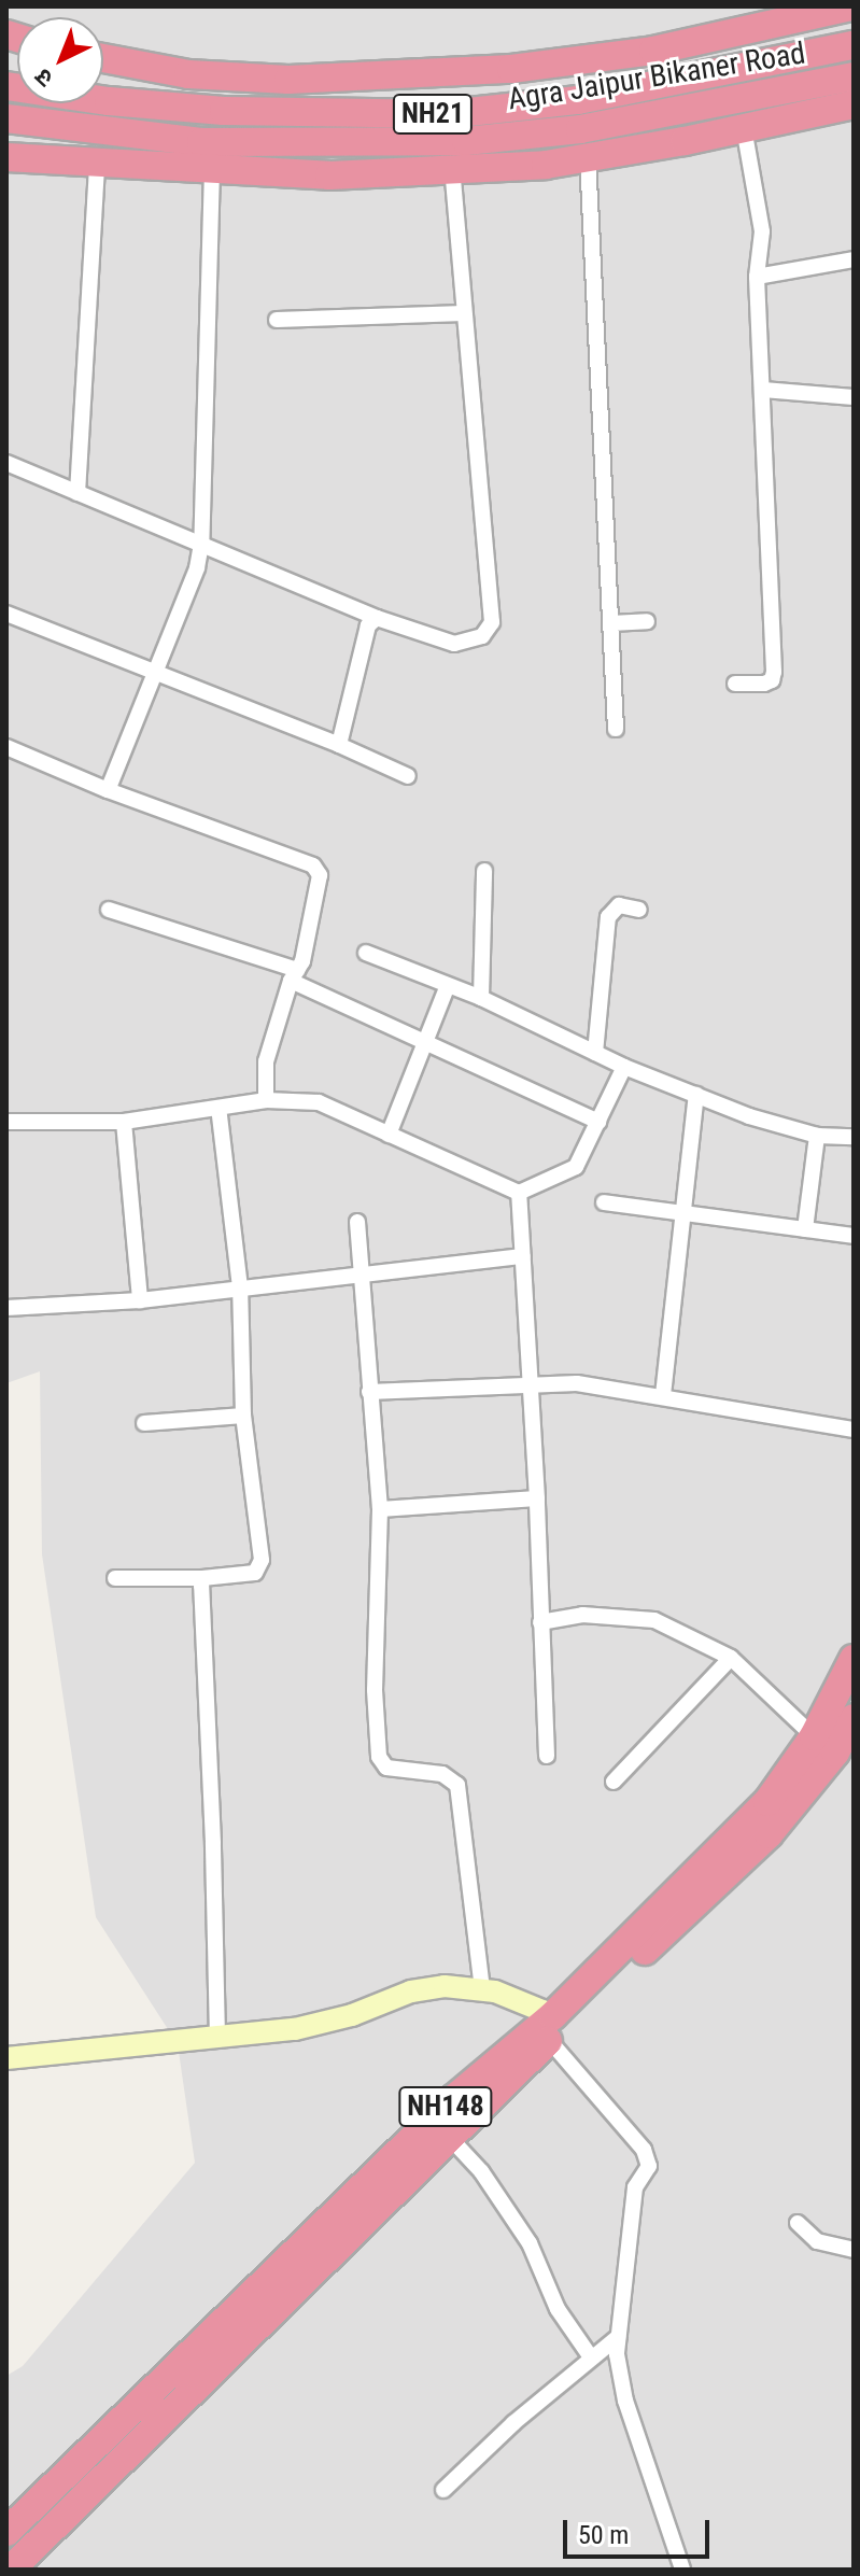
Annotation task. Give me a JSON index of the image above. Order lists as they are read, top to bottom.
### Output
{
  "streets": {
    "highway": ["Agra Jaipur Bikaner Road", "NH21", "NH148"]
  },
  "scale_bar": "50 m",
  "north": "bottom left"
}
